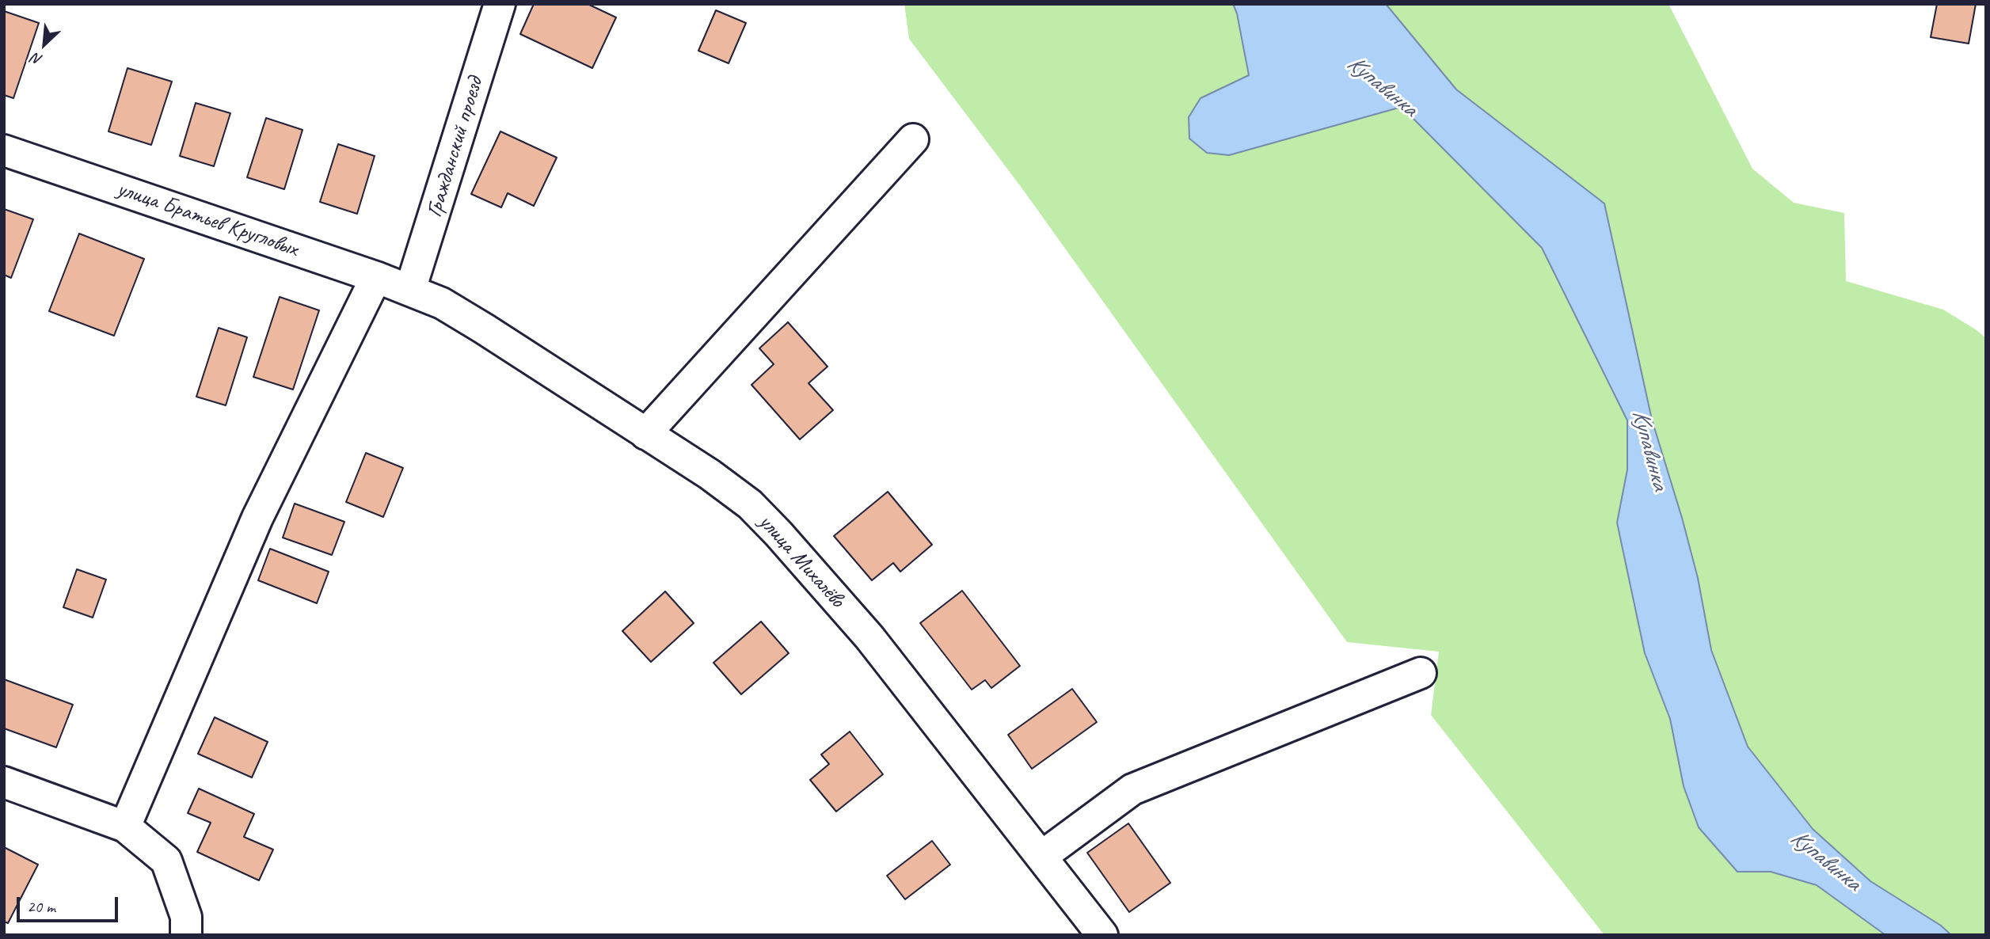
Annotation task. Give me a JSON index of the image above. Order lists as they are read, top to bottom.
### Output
{
  "streets": {
    "street": ["Гражданский проезд", "улица Братьев Кругловых", "улица Михалёво"]
  },
  "crossings": [
    ["Гражданский проезд", "улица Братьев Кругловых"],
    ["Гражданский проезд", "улица Михалёво"],
    ["улица Братьев Кругловых", "улица Михалёво"]
  ],
  "water": ["Купавинка"],
  "scale_bar": "20 m",
  "north": "bottom left"
}
